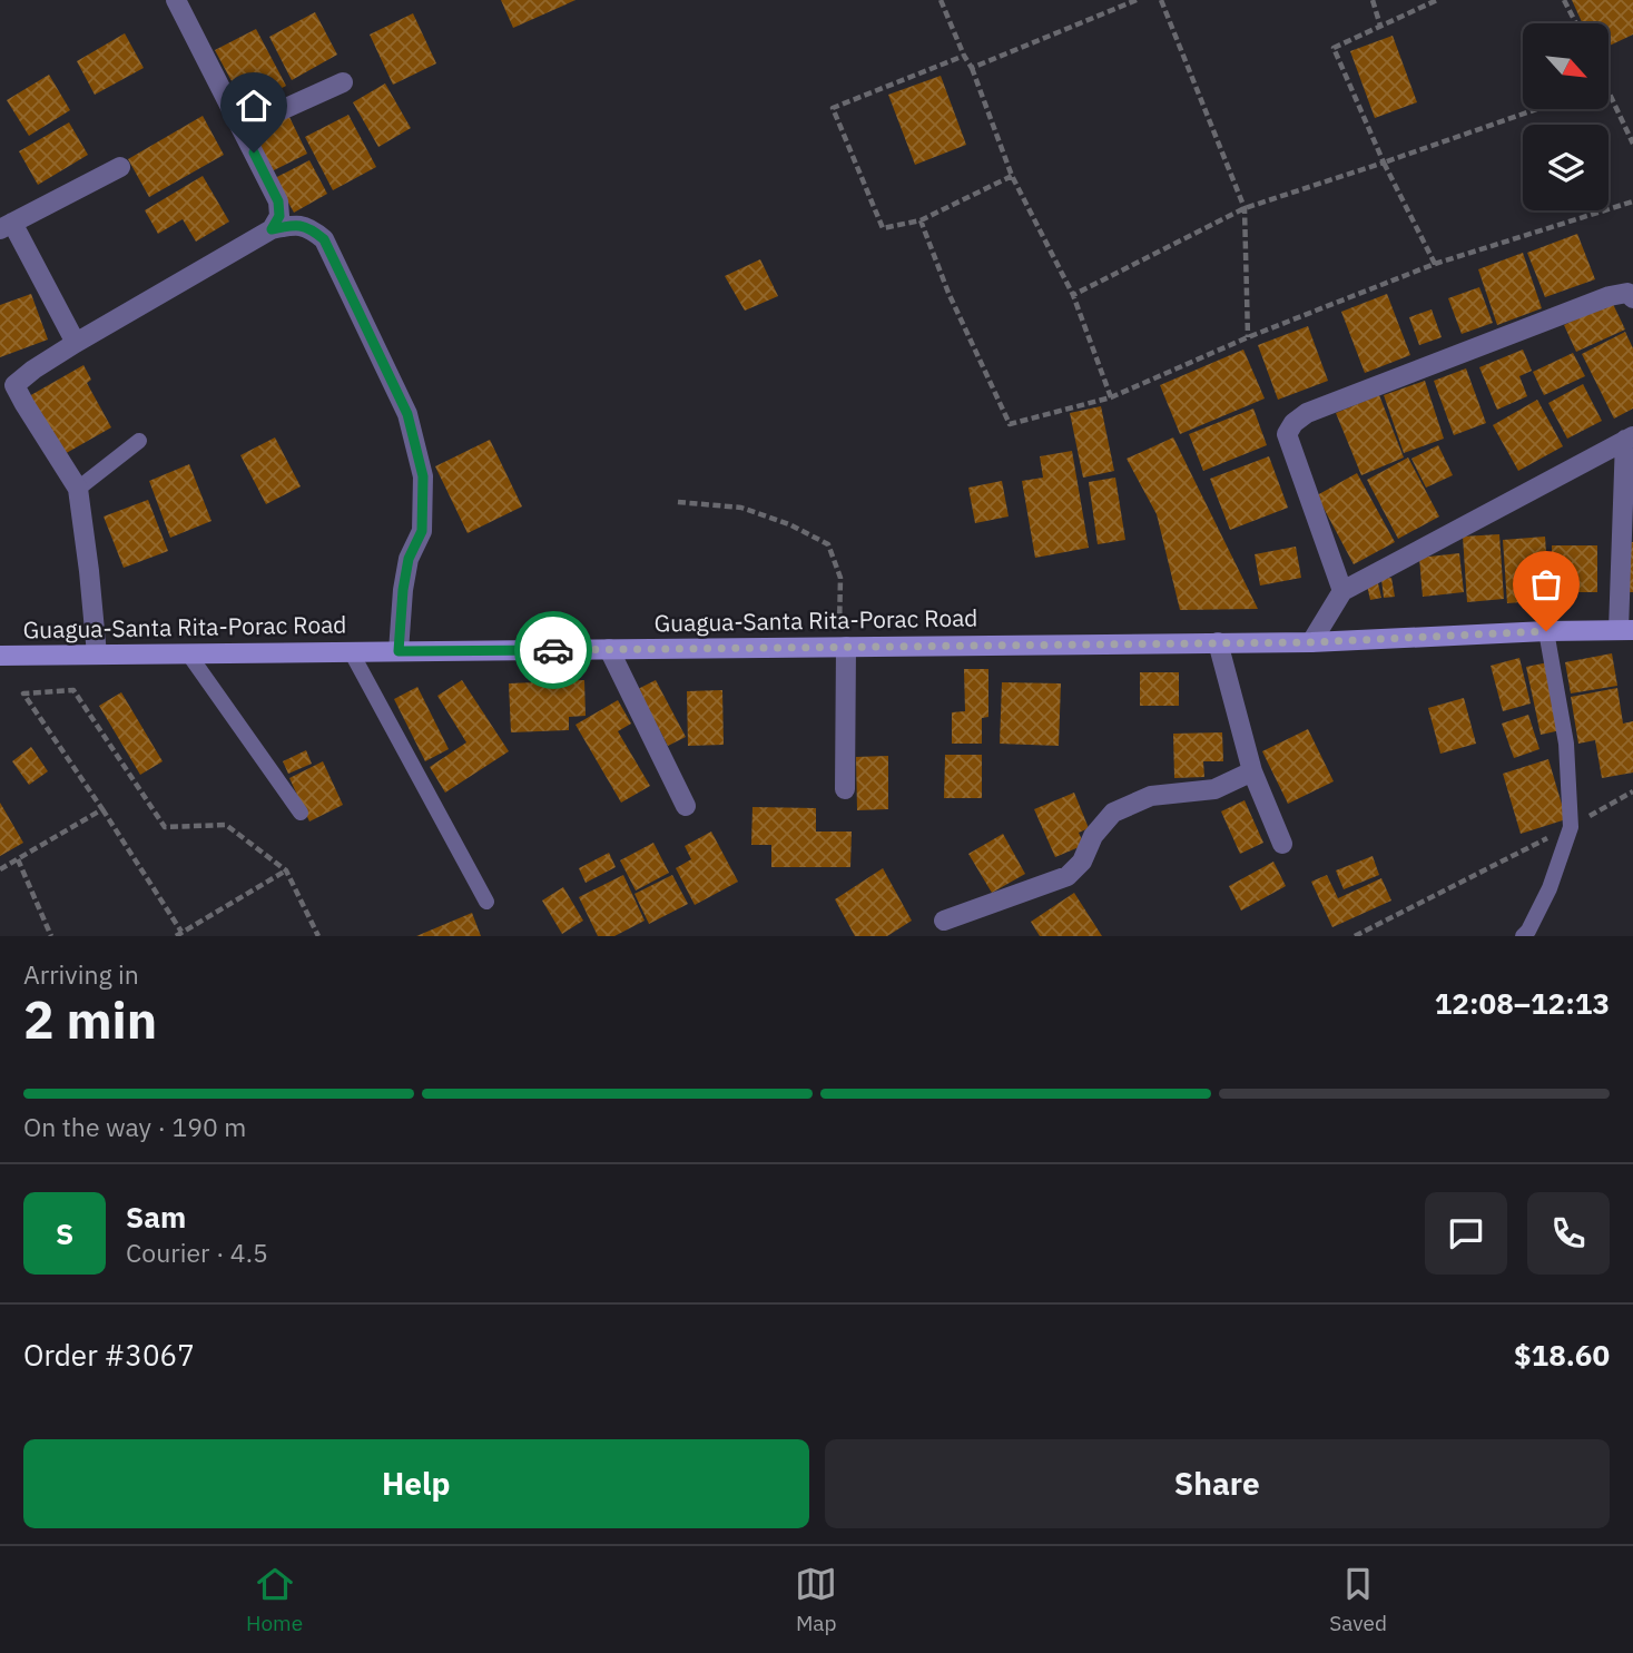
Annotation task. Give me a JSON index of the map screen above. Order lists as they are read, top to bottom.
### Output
{
  "streets": {
    "main road": ["Guagua-Santa Rita-Porac Road"]
  },
  "north": "bottom right",
  "page": {
    "heading": ["2 min", "Arriving in", "12:08–12:13"],
    "panel": [
      "Sam",
      "Courier · 4.5",
      "Order #3067",
      "$18.60"
    ],
    "bar": "On the way · 190 m",
    "round": "S",
    "buttons": ["Help", "Share"],
    "tabs": ["Home", "Map", "Saved"]
  }
}
